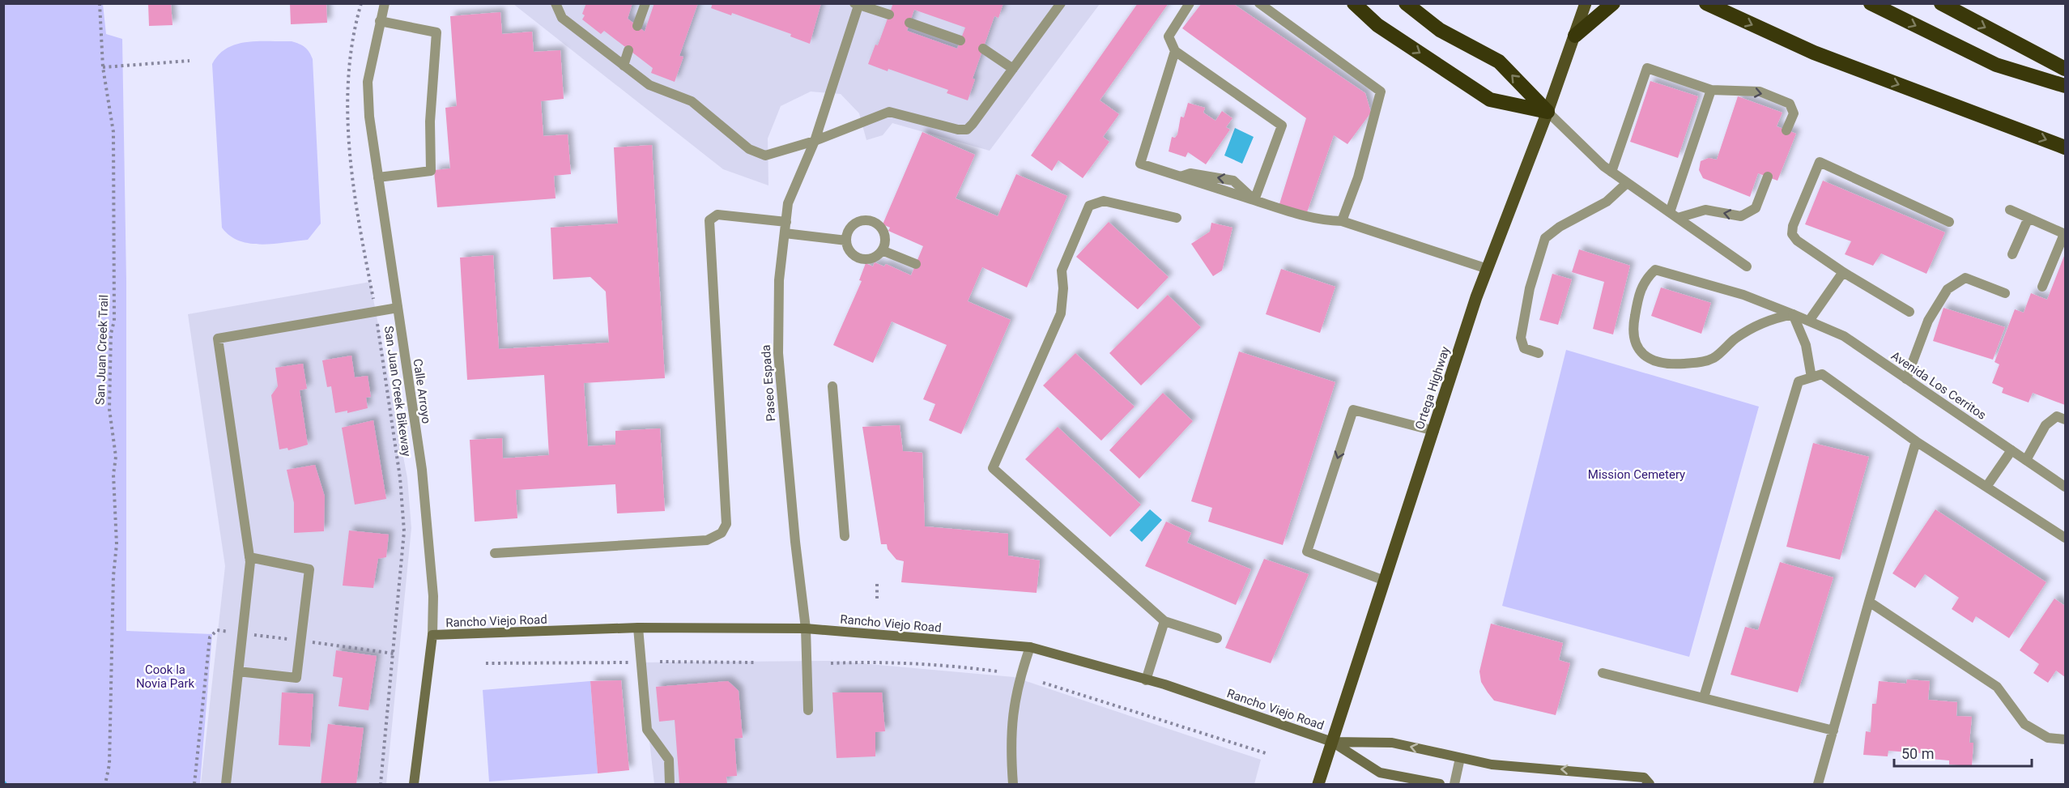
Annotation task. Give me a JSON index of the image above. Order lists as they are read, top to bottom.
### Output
{
  "streets": {
    "main road": ["Ortega Highway", "Calle Arroyo", "Rancho Viejo Road"],
    "street": ["Paseo Espada", "Avenida Los Cerritos"],
    "path": ["San Juan Creek Trail", "San Juan Creek Bikeway"]
  },
  "crossings": [
    ["Paseo Espada", "Rancho Viejo Road"],
    ["Ortega Highway", "Rancho Viejo Road"],
    ["Calle Arroyo", "Rancho Viejo Road"]
  ],
  "parks": ["Mission Cemetery", "Cook la Novia Park"],
  "scale_bar": "50 m"
}
